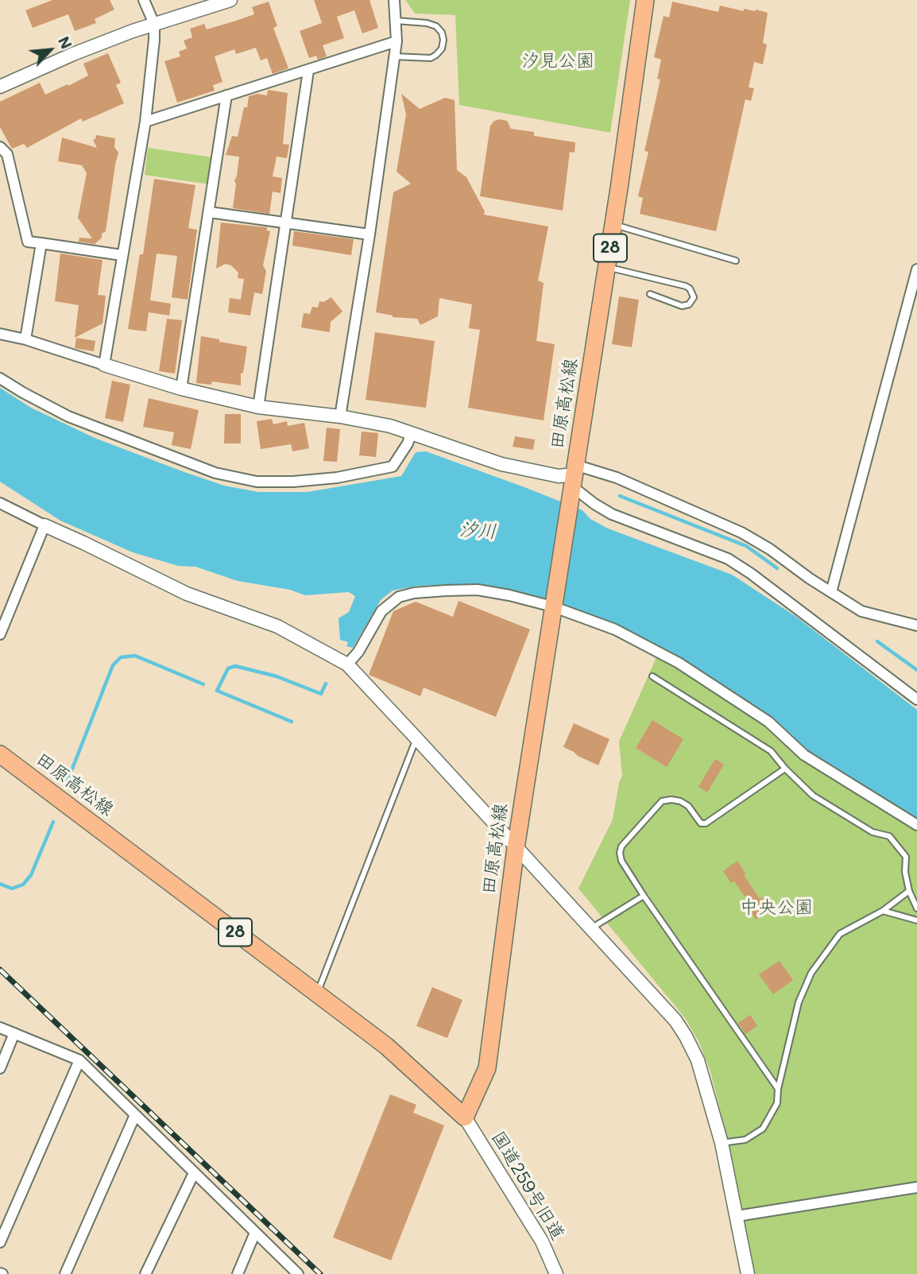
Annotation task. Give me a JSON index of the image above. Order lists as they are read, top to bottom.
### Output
{
  "streets": {
    "main road": ["28", "田原高松線"],
    "street": ["国道259号旧道"]
  },
  "crossings": [
    ["田原高松線", "国道259号旧道"]
  ],
  "water": ["汐川"],
  "parks": ["汐見公園", "中央公園"],
  "north": "top right"
}
